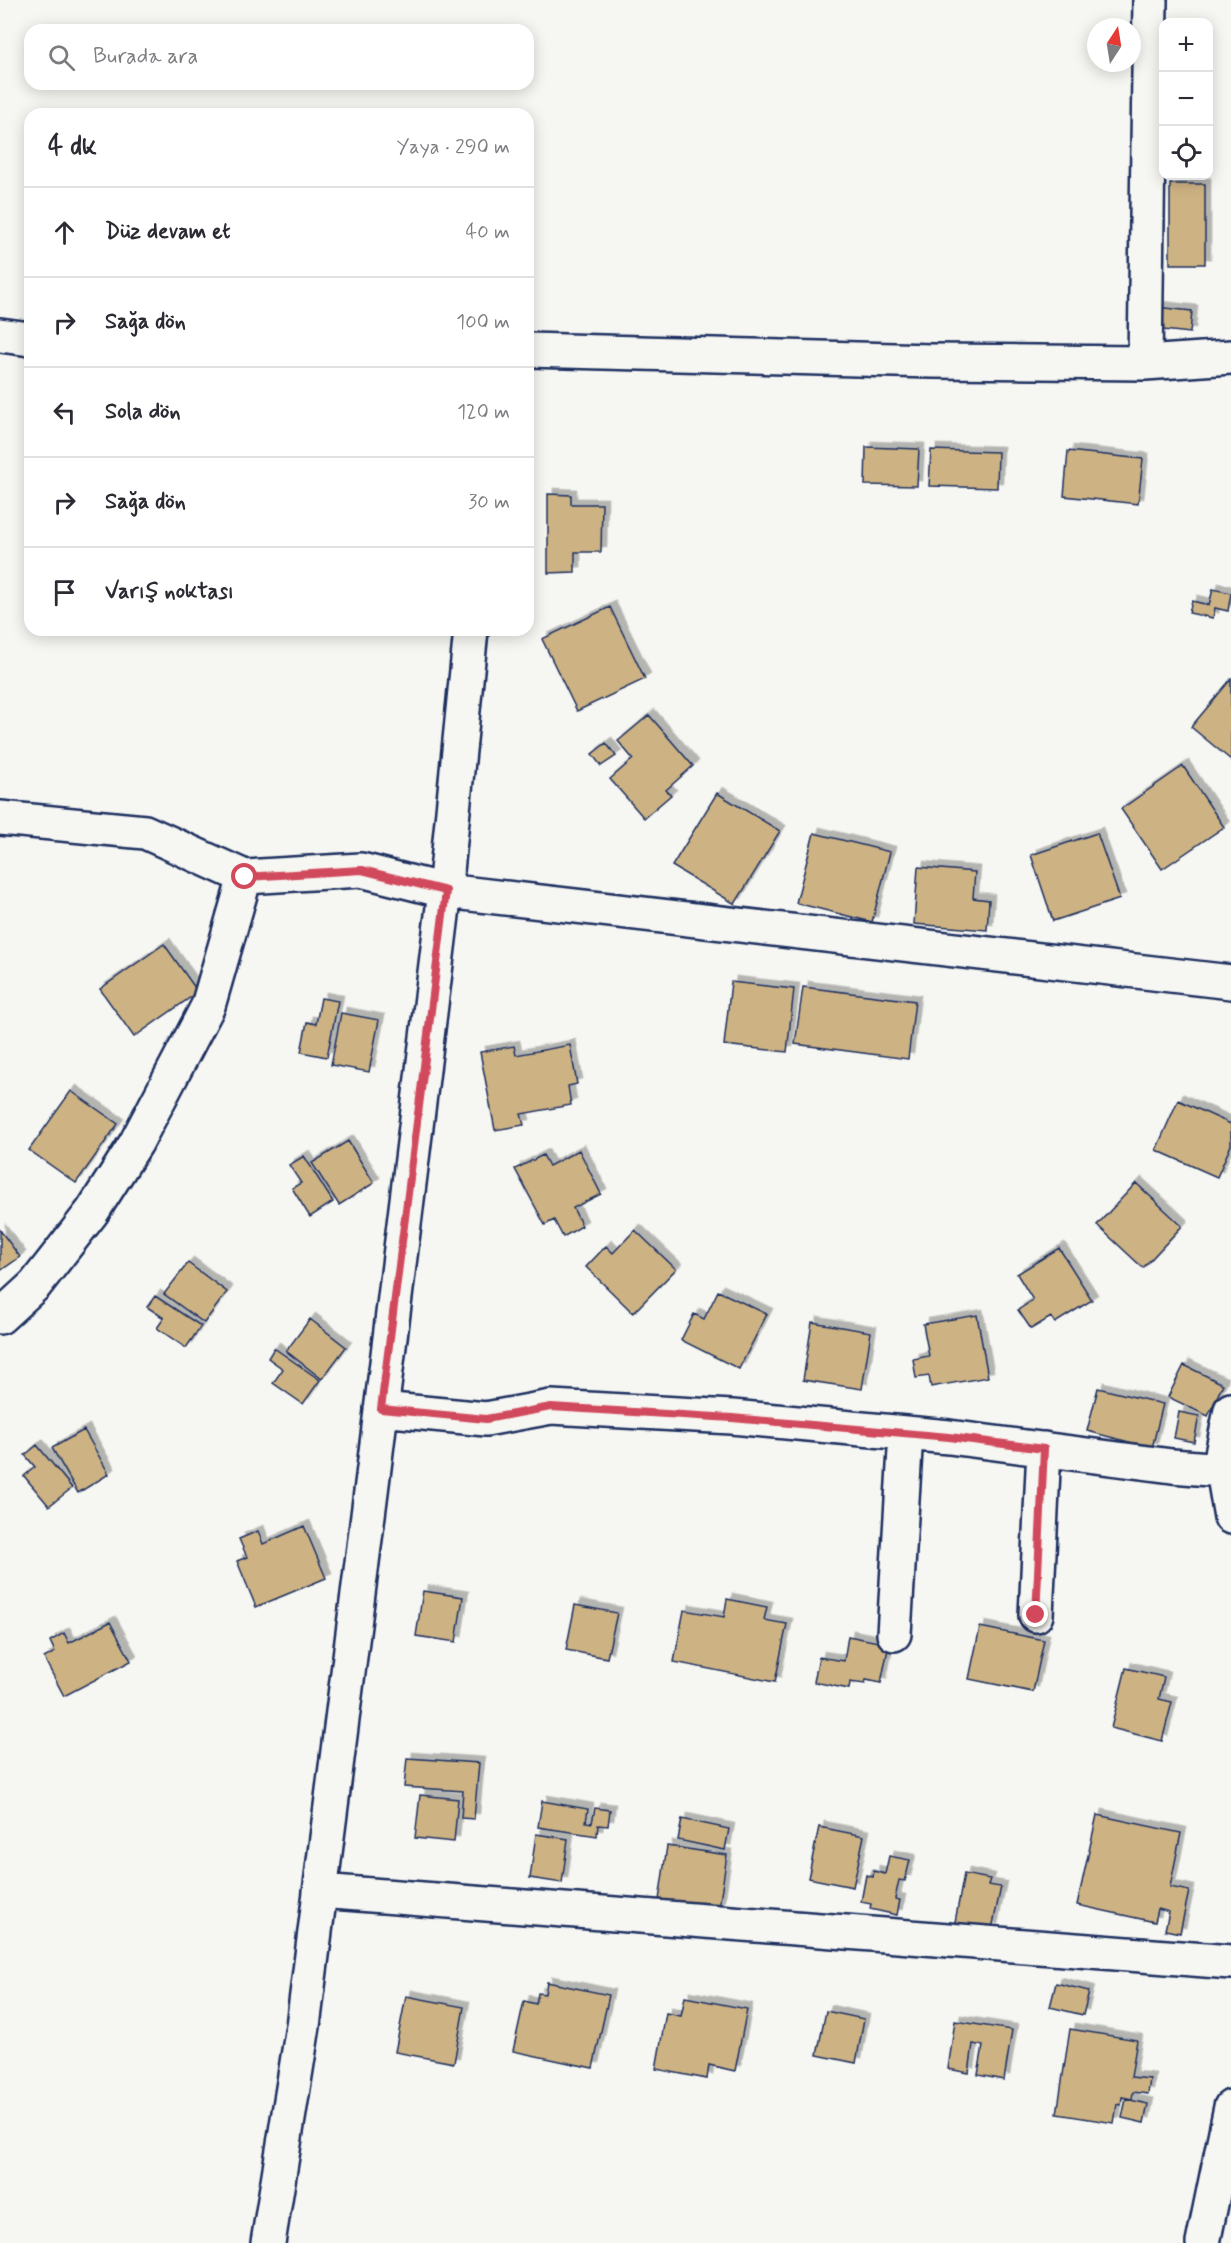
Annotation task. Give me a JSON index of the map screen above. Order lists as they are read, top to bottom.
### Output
{
  "north": "top",
  "page": {
    "map_buttons": ["+", "−"],
    "search": "Burada ara",
    "heading": ["4 dk", "Yaya · 290 m"],
    "list": [
      ["Düz devam et", "40 m"],
      ["Sağa dön", "100 m"],
      ["Sola dön", "120 m"],
      ["Sağa dön", "30 m"],
      "Varış noktası"
    ]
  }
}
